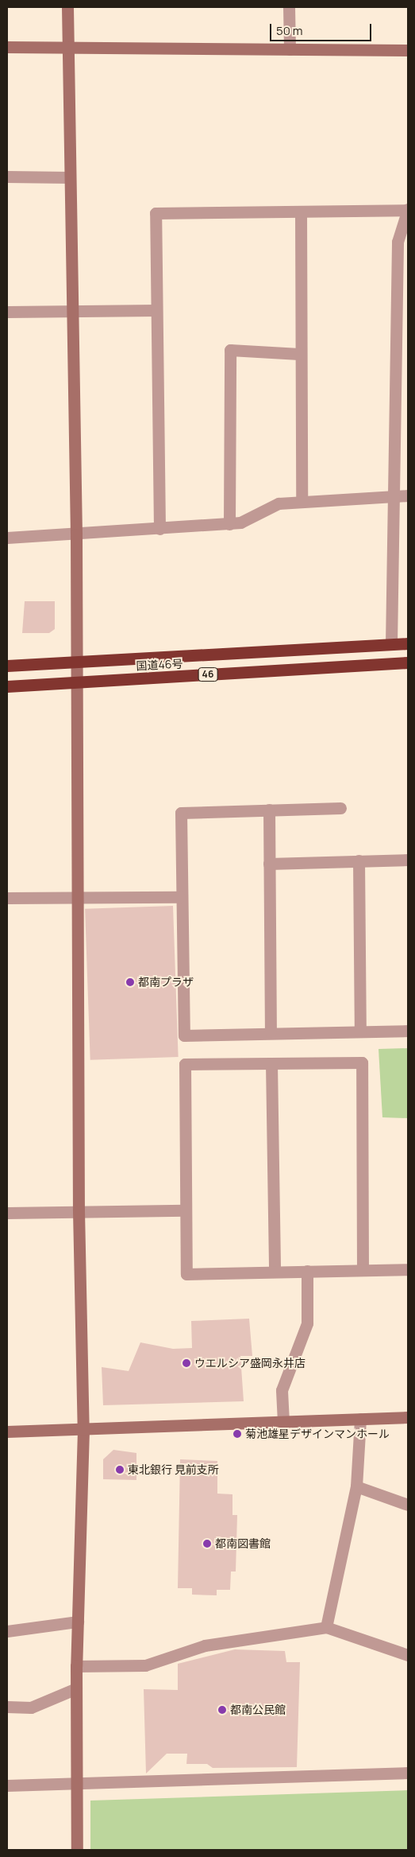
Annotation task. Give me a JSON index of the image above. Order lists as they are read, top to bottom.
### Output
{
  "streets": {
    "highway": ["国道46号", "46"]
  },
  "places": [
    "都南プラザ",
    "ウエルシア盛岡永井店",
    "菊池雄星デザインマンホール",
    "東北銀行 見前支所",
    "都南図書館",
    "都南公民館"
  ],
  "scale_bar": "50 m"
}
